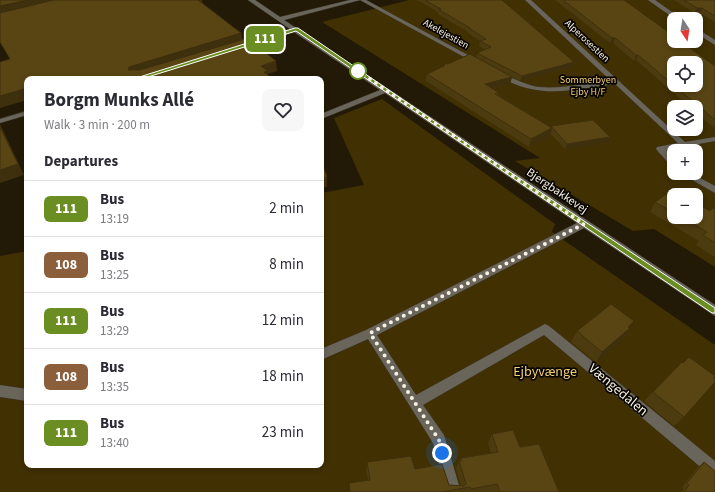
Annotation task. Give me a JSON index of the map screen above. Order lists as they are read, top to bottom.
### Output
{
  "streets": {
    "street": [
      "Akelejestien",
      "Alperosestien",
      "Bjergbakkevej",
      "Vængedalen"
    ]
  },
  "parks": ["Sommerbyen Ejby H/F", "Ejbyvænge"],
  "lines": ["bus line 111"],
  "north": "bottom",
  "page": {
    "on_map": "111",
    "map_buttons": ["+", "−"],
    "heading": [
      ["Borgm Munks Allé", "Walk · 3 min · 200 m"],
      "Departures"
    ],
    "list": [
      {
        "mark": "111",
        "name": "Bus",
        "note": "13:19",
        "value": "2 min"
      },
      {
        "mark": "108",
        "name": "Bus",
        "note": "13:25",
        "value": "8 min"
      },
      {
        "mark": "111",
        "name": "Bus",
        "note": "13:29",
        "value": "12 min"
      },
      {
        "mark": "108",
        "name": "Bus",
        "note": "13:35",
        "value": "18 min"
      },
      {
        "mark": "111",
        "name": "Bus",
        "note": "13:40",
        "value": "23 min"
      }
    ]
  }
}
